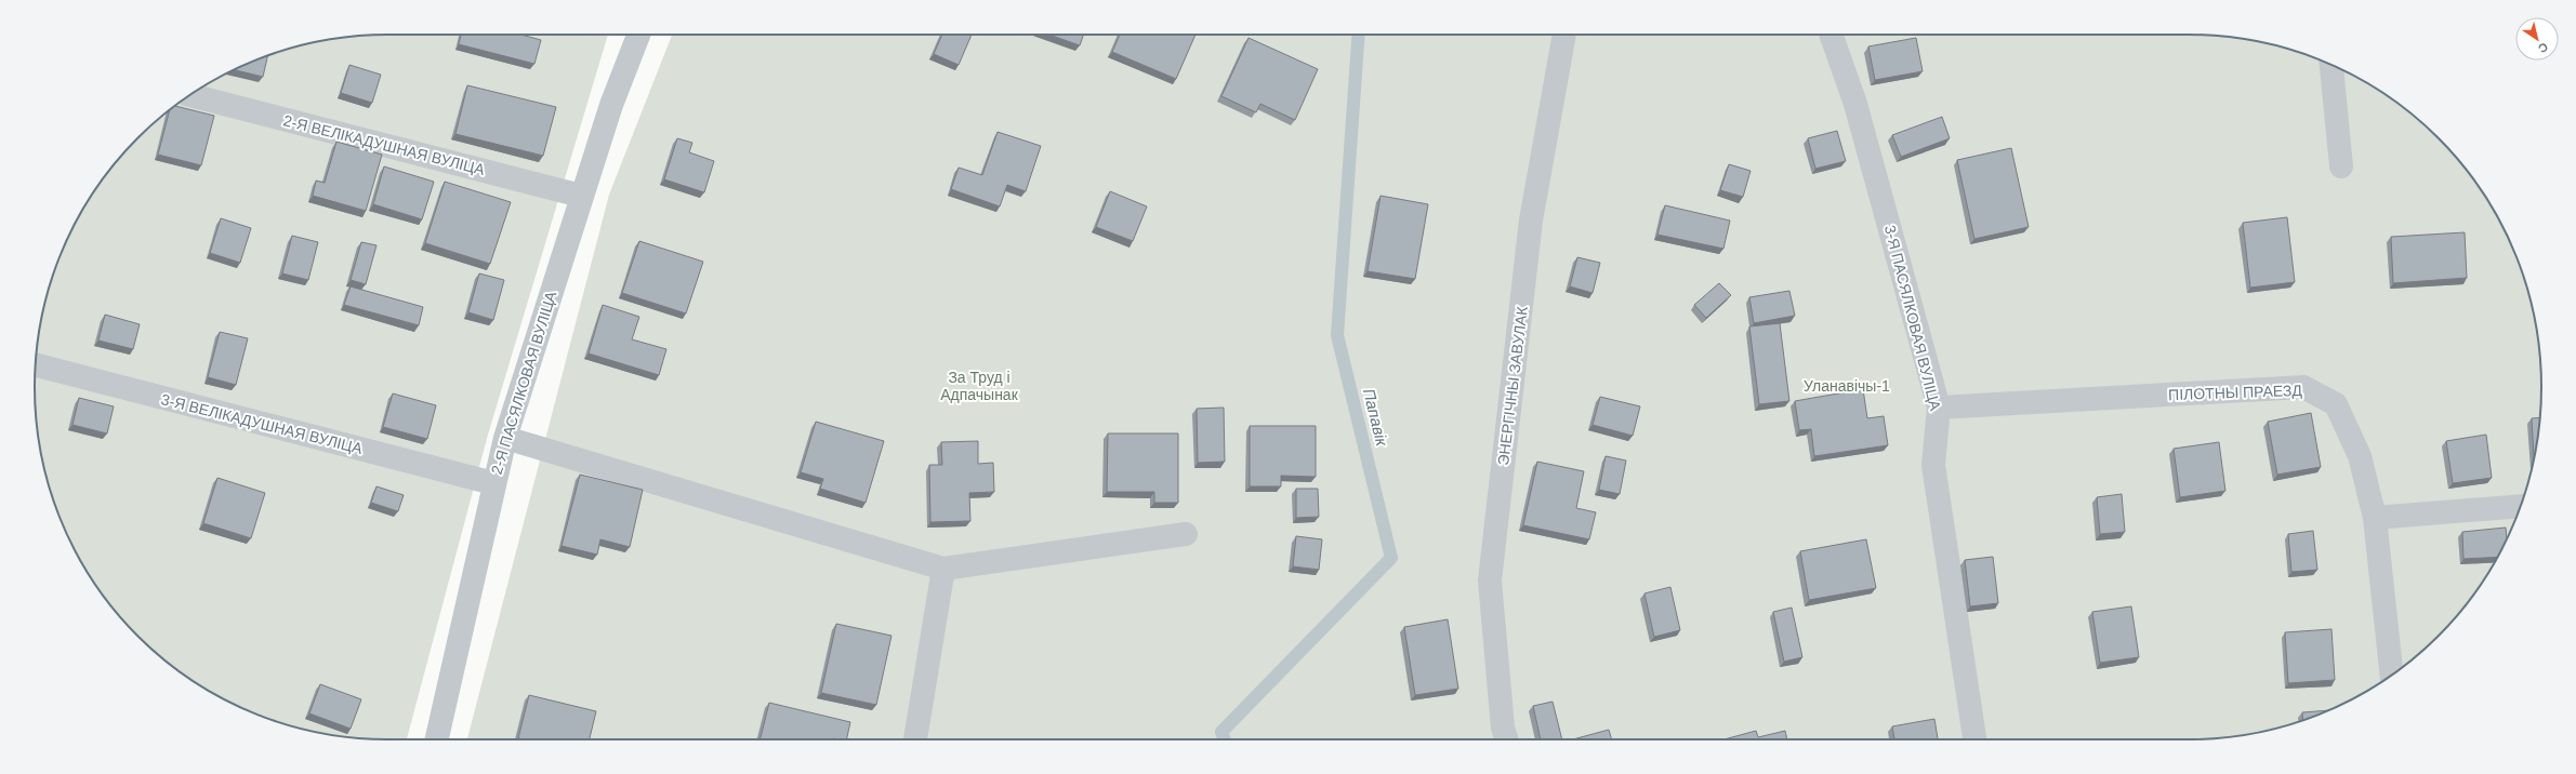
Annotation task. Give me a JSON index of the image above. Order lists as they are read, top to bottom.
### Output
{
  "streets": {
    "street": [
      "2-Я ВЕЛІКАДУШНАЯ ВУЛІЦА",
      "3-Я ПАСЯЛКОВАЯ ВУЛІЦА",
      "2-Я ПАСЯЛКОВАЯ ВУЛІЦА",
      "ЭНЕРГІЧНЫ ЗАВУЛАК",
      "ПІЛОТНЫ ПРАЕЗД",
      "3-Я ВЕЛІКАДУШНАЯ ВУЛІЦА"
    ]
  },
  "crossings": [
    ["2-Я ВЕЛІКАДУШНАЯ ВУЛІЦА", "2-Я ПАСЯЛКОВАЯ ВУЛІЦА"],
    ["3-Я ПАСЯЛКОВАЯ ВУЛІЦА", "ПІЛОТНЫ ПРАЕЗД"],
    ["2-Я ПАСЯЛКОВАЯ ВУЛІЦА", "3-Я ВЕЛІКАДУШНАЯ ВУЛІЦА"]
  ],
  "water": ["Папавік"],
  "parks": ["За Труд і Адпачынак", "Уланавічы-1"],
  "north": "bottom right"
}
